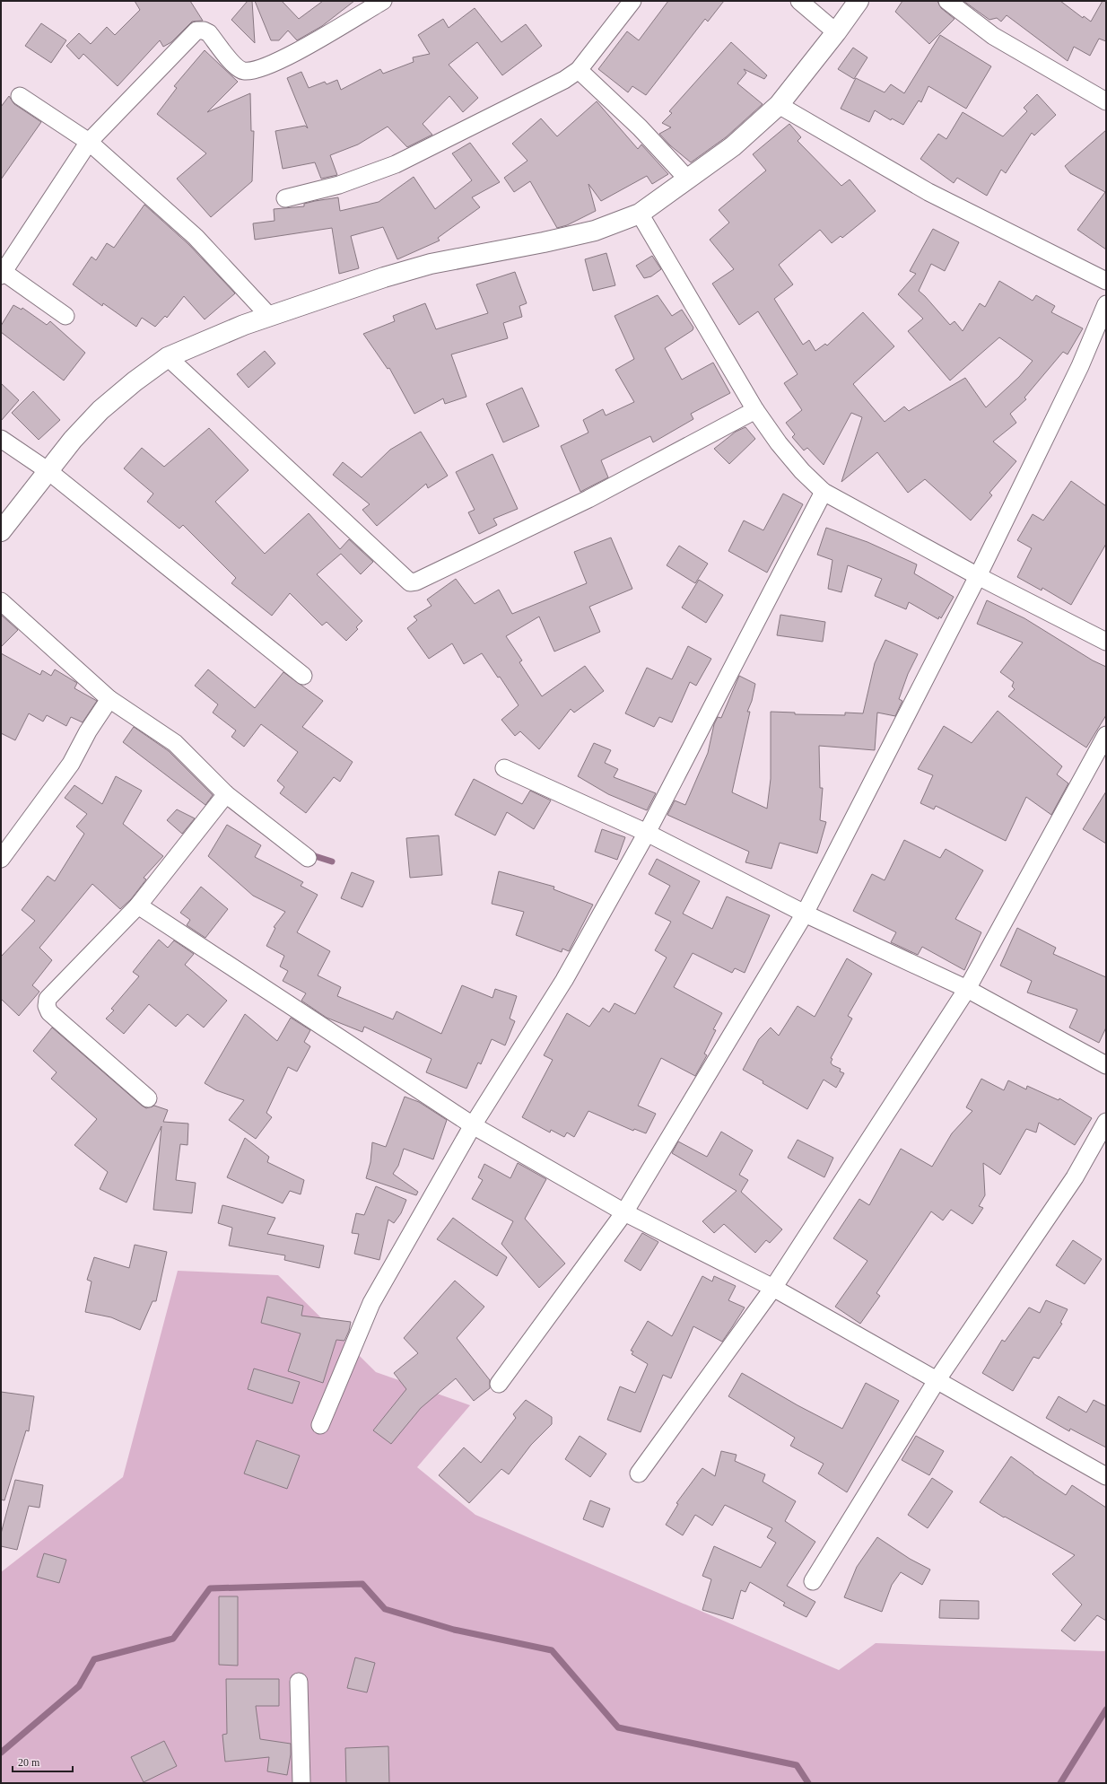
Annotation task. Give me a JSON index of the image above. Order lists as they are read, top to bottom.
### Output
{
  "scale_bar": "20 m"
}
